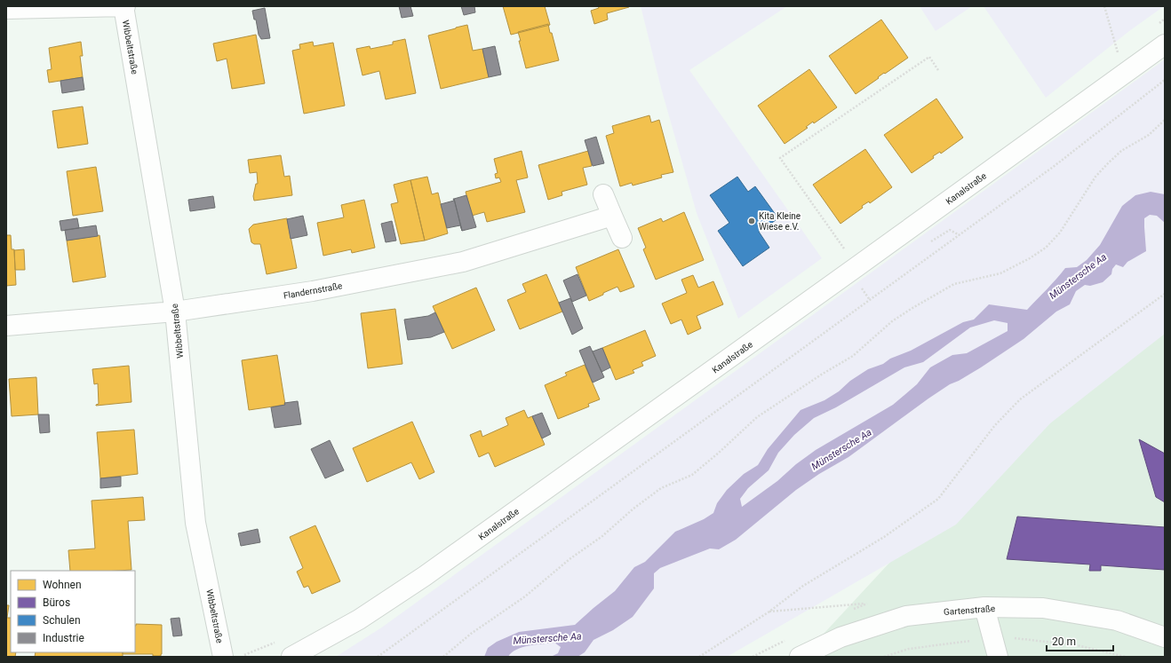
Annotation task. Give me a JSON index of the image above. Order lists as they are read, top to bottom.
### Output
{
  "streets": {
    "street": [
      "Wibbeltstraße",
      "Kanalstraße",
      "Flandernstraße",
      "Gartenstraße"
    ]
  },
  "crossings": [
    ["Wibbeltstraße", "Flandernstraße"]
  ],
  "water": ["Münstersche Aa"],
  "places": ["Kita Kleine Wiese e.V."],
  "legend": [
    "Wohnen",
    "Büros",
    "Schulen",
    "Industrie"
  ],
  "scale_bar": "20 m"
}
